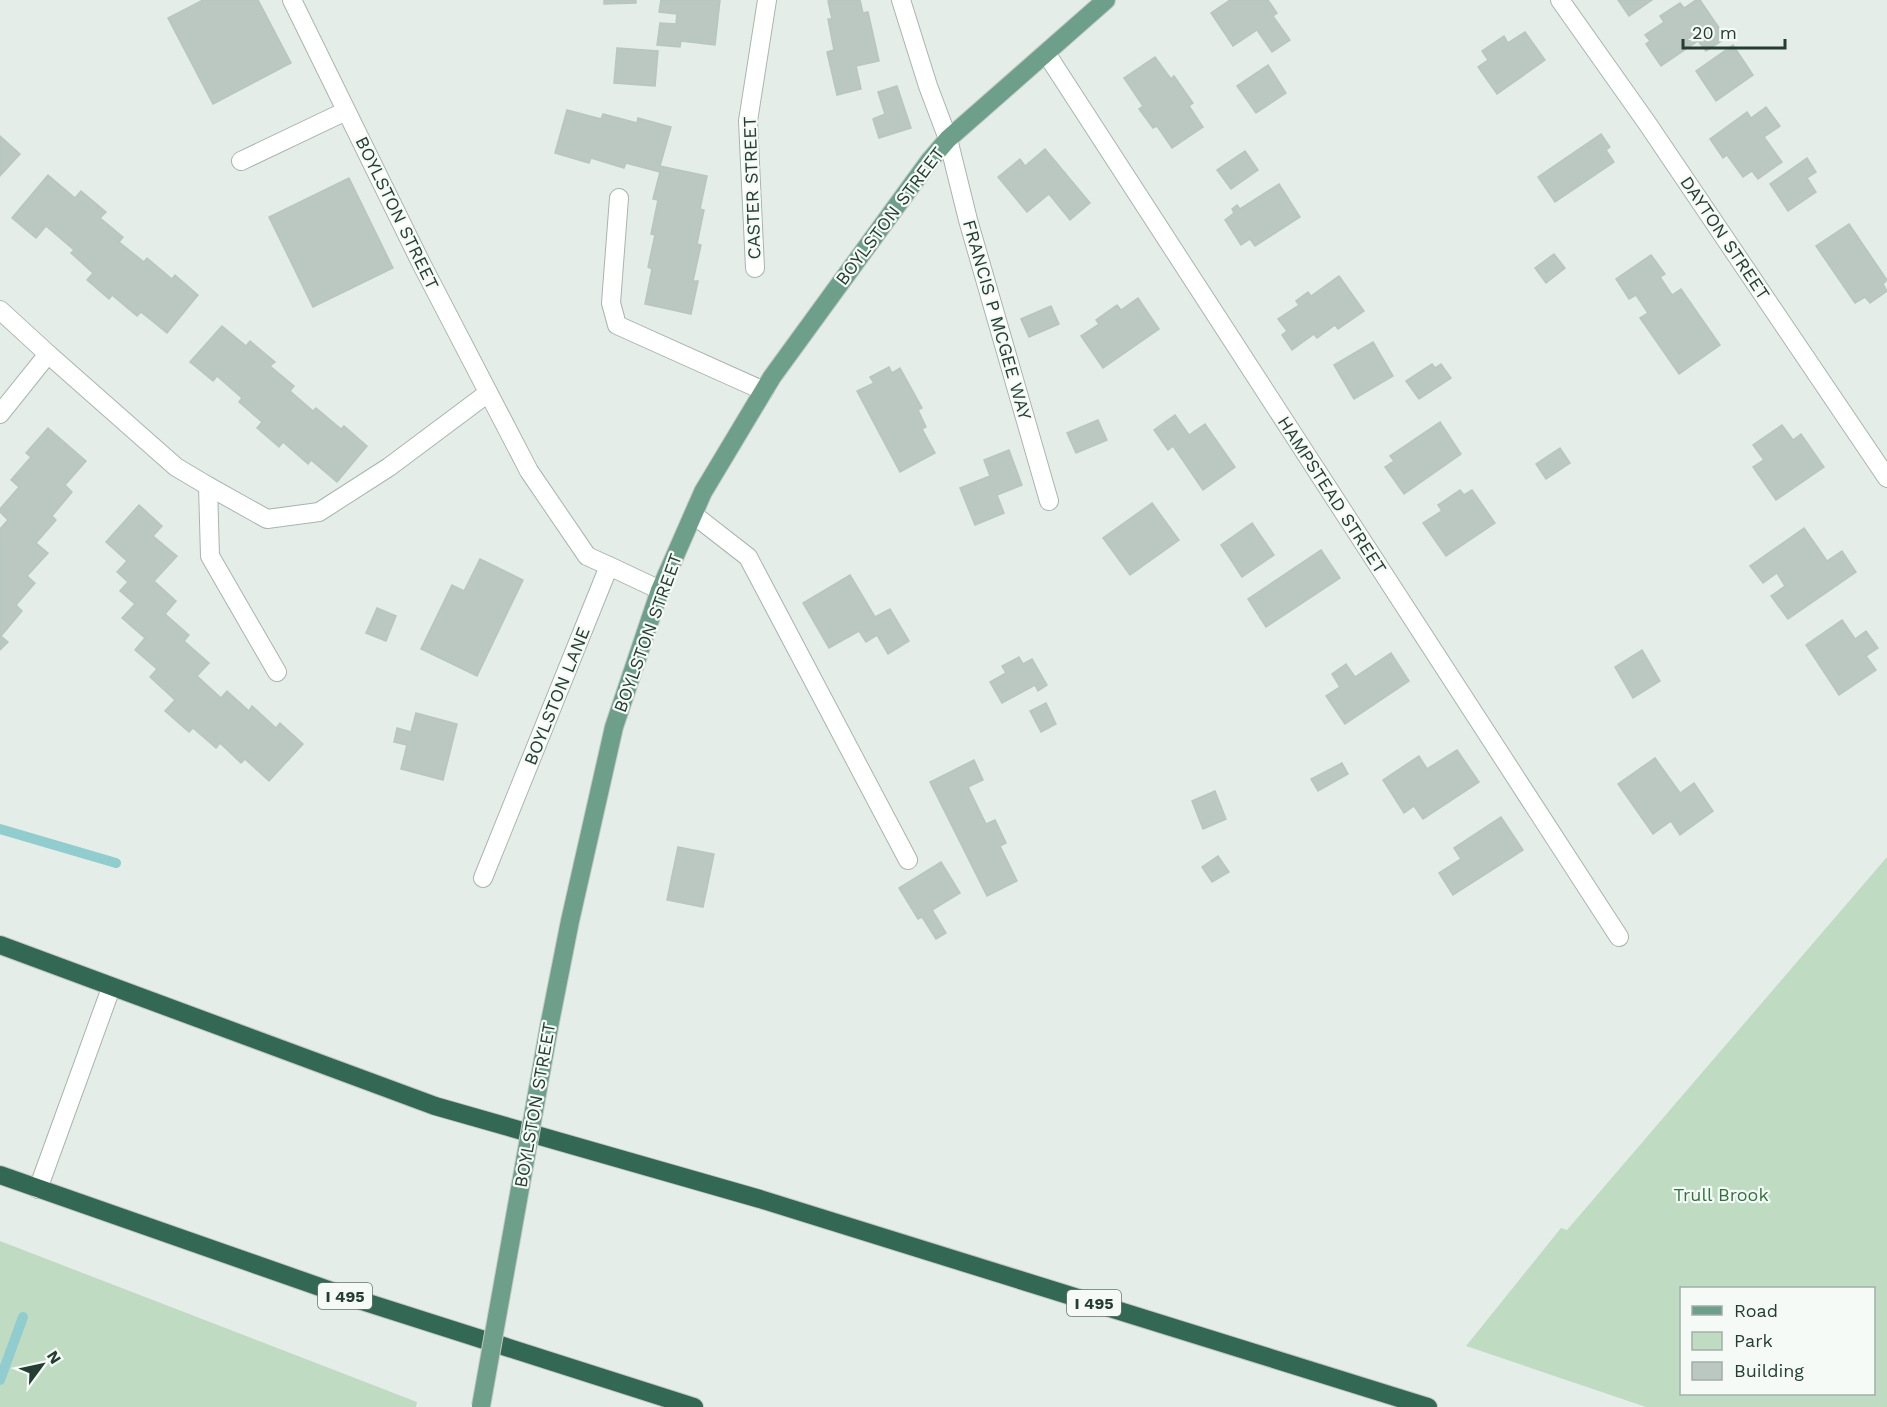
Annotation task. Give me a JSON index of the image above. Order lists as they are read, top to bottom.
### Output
{
  "streets": {
    "highway": ["I 495"],
    "main road": ["BOYLSTON STREET"],
    "street": [
      "CASTER STREET",
      "DAYTON STREET",
      "FRANCIS P MCGEE WAY",
      "HAMPSTEAD STREET",
      "BOYLSTON LANE"
    ]
  },
  "crossings": [
    ["BOYLSTON STREET", "FRANCIS P MCGEE WAY"],
    ["BOYLSTON STREET", "HAMPSTEAD STREET"],
    ["BOYLSTON STREET", "BOYLSTON LANE"]
  ],
  "parks": ["Trull Brook"],
  "legend": ["Road", "Park", "Building"],
  "scale_bar": "20 m",
  "north": "top right"
}
